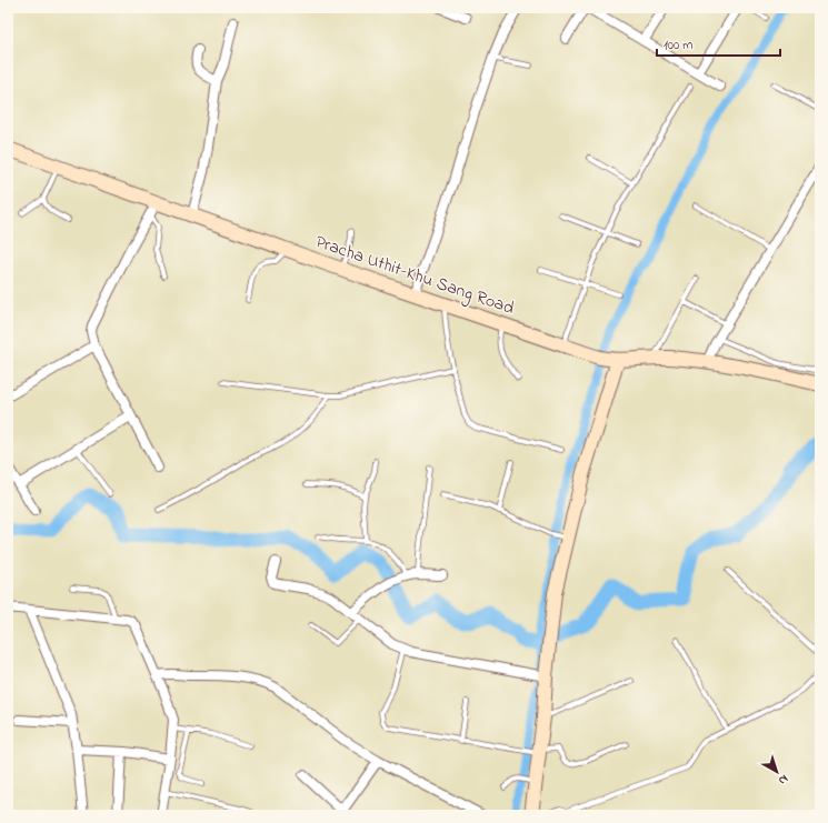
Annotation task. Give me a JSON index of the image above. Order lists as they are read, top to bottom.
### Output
{
  "streets": {
    "main road": ["Pracha Uthit-Khu Sang Road"]
  },
  "scale_bar": "100 m",
  "north": "bottom right"
}
